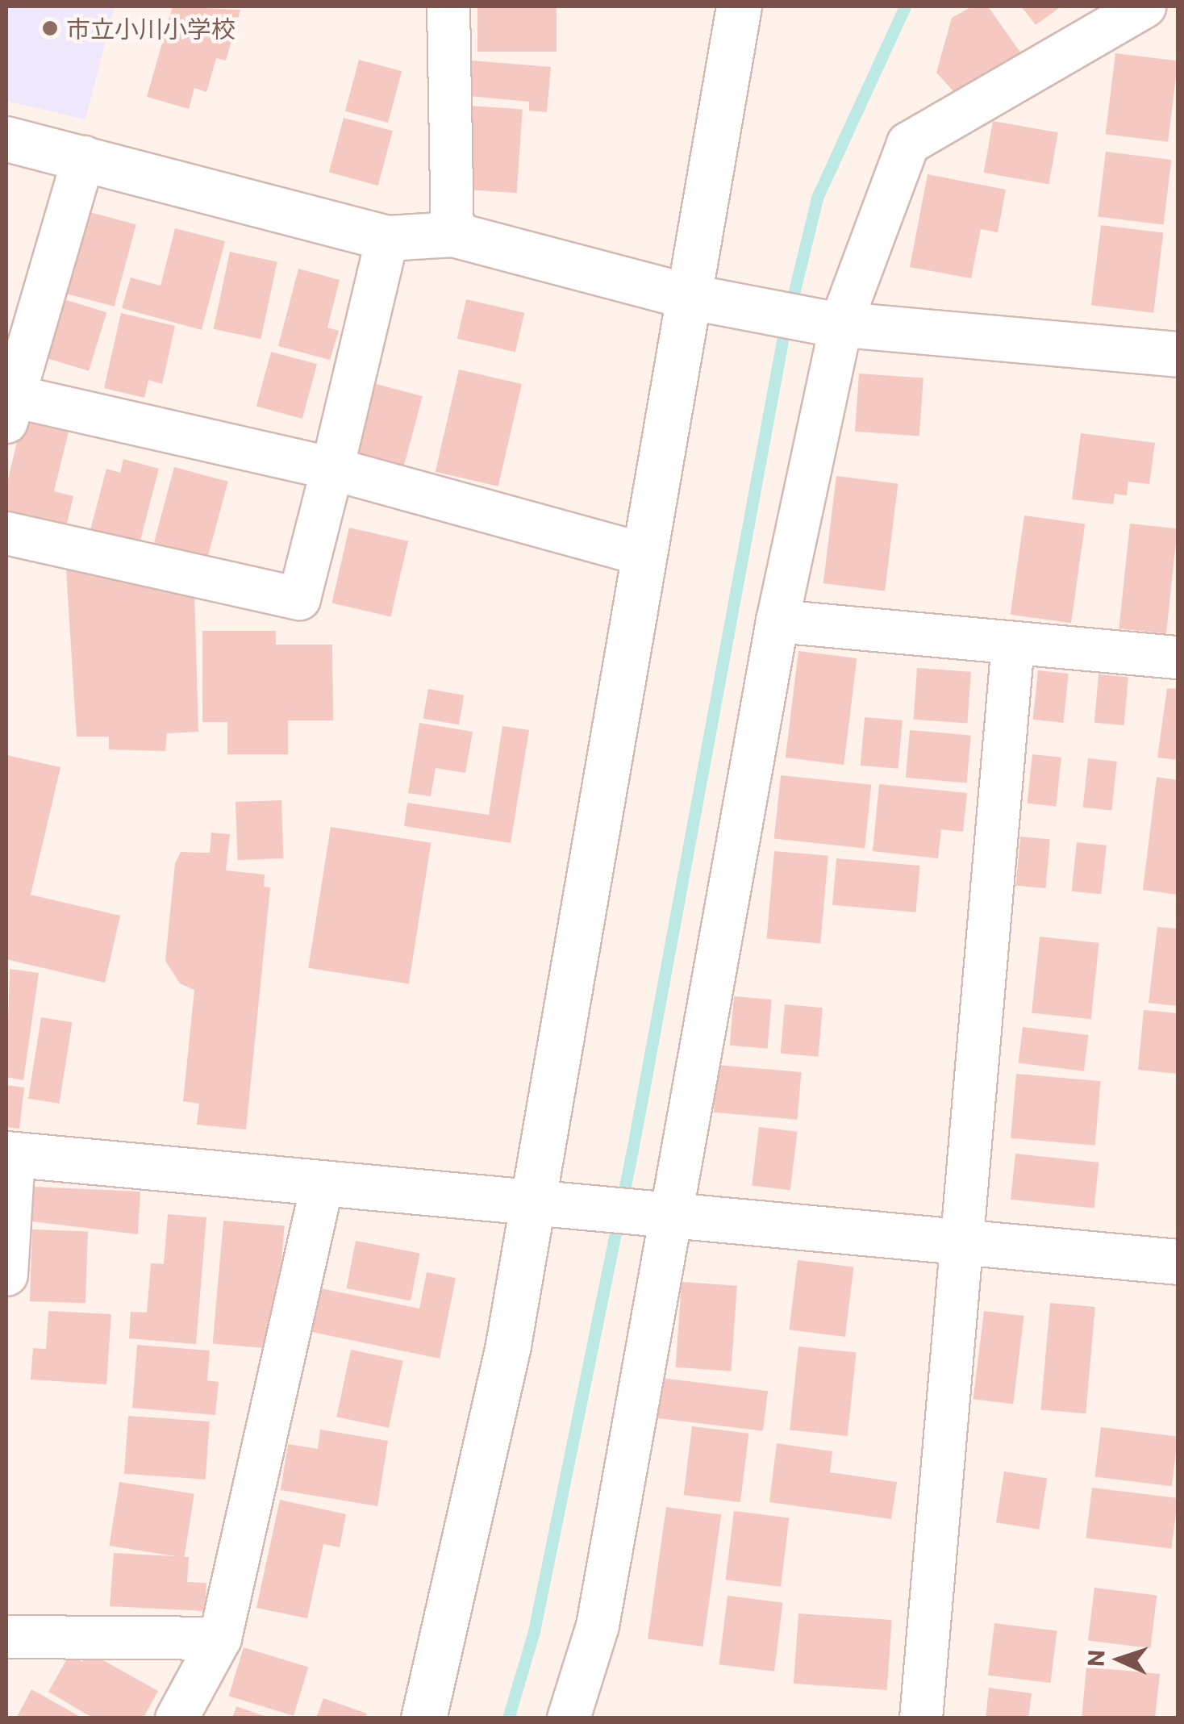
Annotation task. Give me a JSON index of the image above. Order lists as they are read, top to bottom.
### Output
{
  "places": ["市立小川小学校"],
  "north": "left"
}
